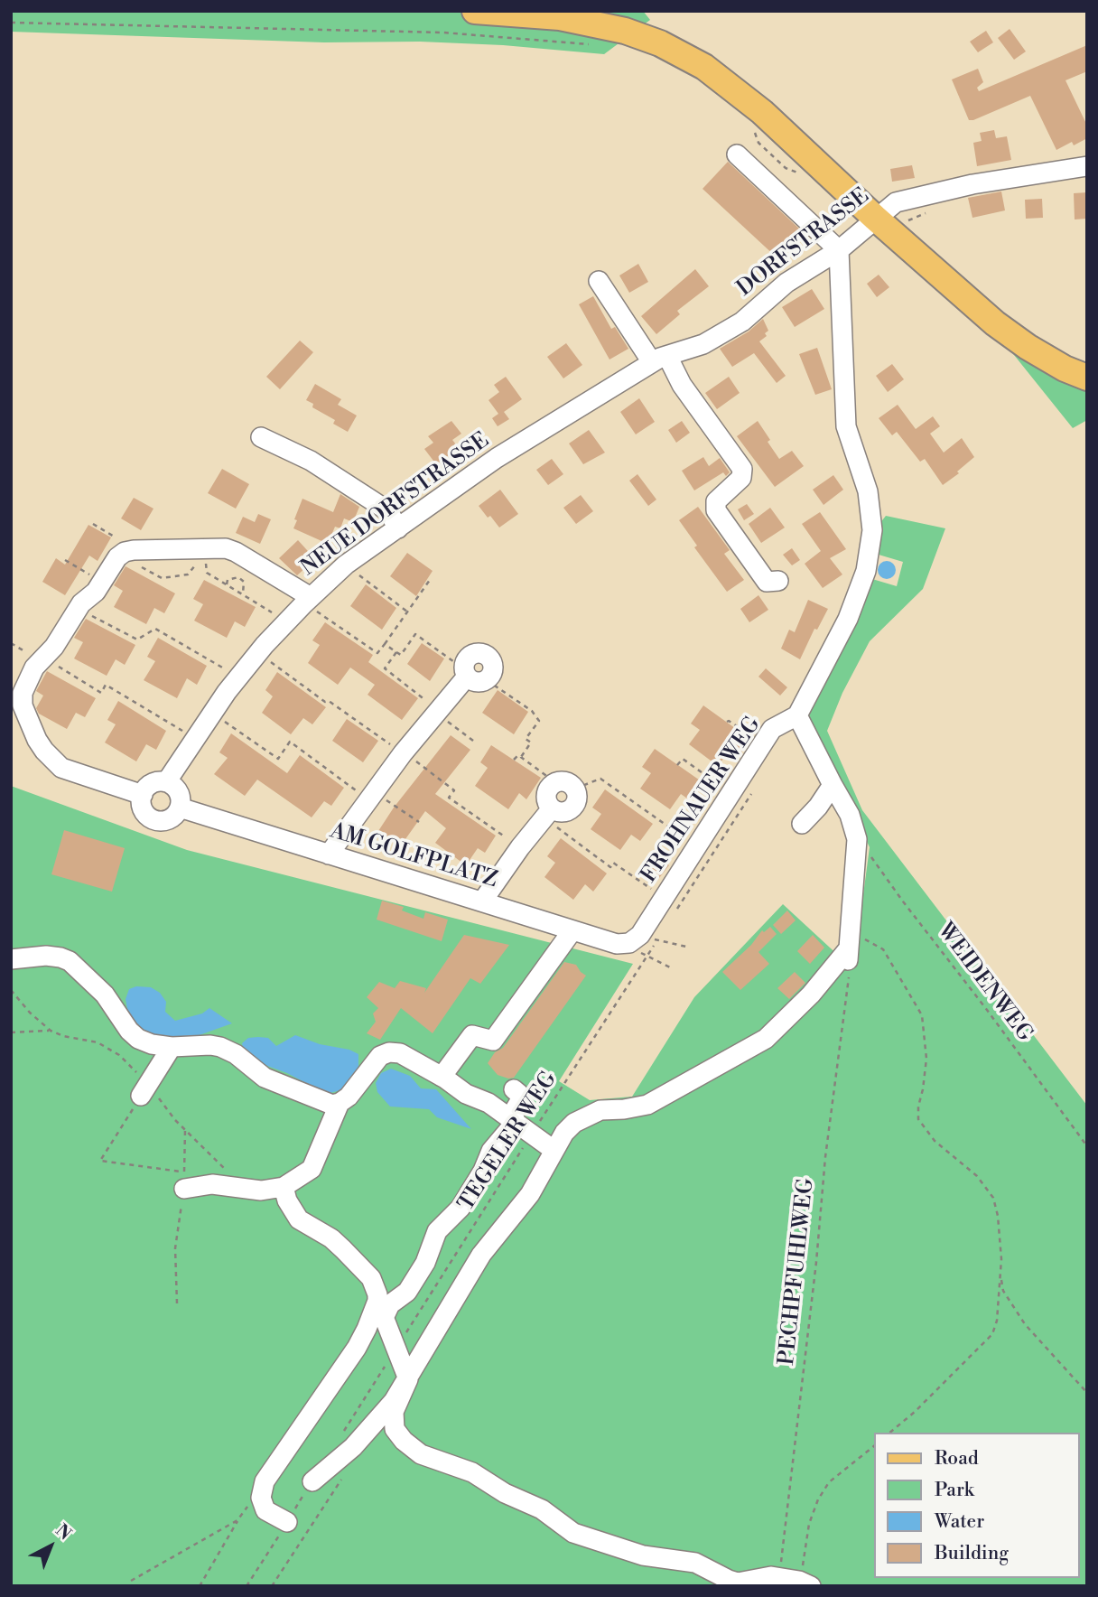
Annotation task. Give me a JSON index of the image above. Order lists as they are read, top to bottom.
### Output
{
  "streets": {
    "street": [
      "DORFSTRASSE",
      "NEUE DORFSTRASSE",
      "FROHNAUER WEG",
      "AM GOLFPLATZ"
    ],
    "path": ["WEIDENWEG", "TEGELER WEG", "PECHPFUHLWEG"]
  },
  "crossings": [
    ["DORFSTRASSE", "NEUE DORFSTRASSE"],
    ["DORFSTRASSE", "FROHNAUER WEG"],
    ["NEUE DORFSTRASSE", "AM GOLFPLATZ"],
    ["FROHNAUER WEG", "AM GOLFPLATZ"],
    ["FROHNAUER WEG", "TEGELER WEG"],
    ["AM GOLFPLATZ", "TEGELER WEG"]
  ],
  "legend": [
    "Road",
    "Park",
    "Water",
    "Building"
  ],
  "north": "top right"
}
